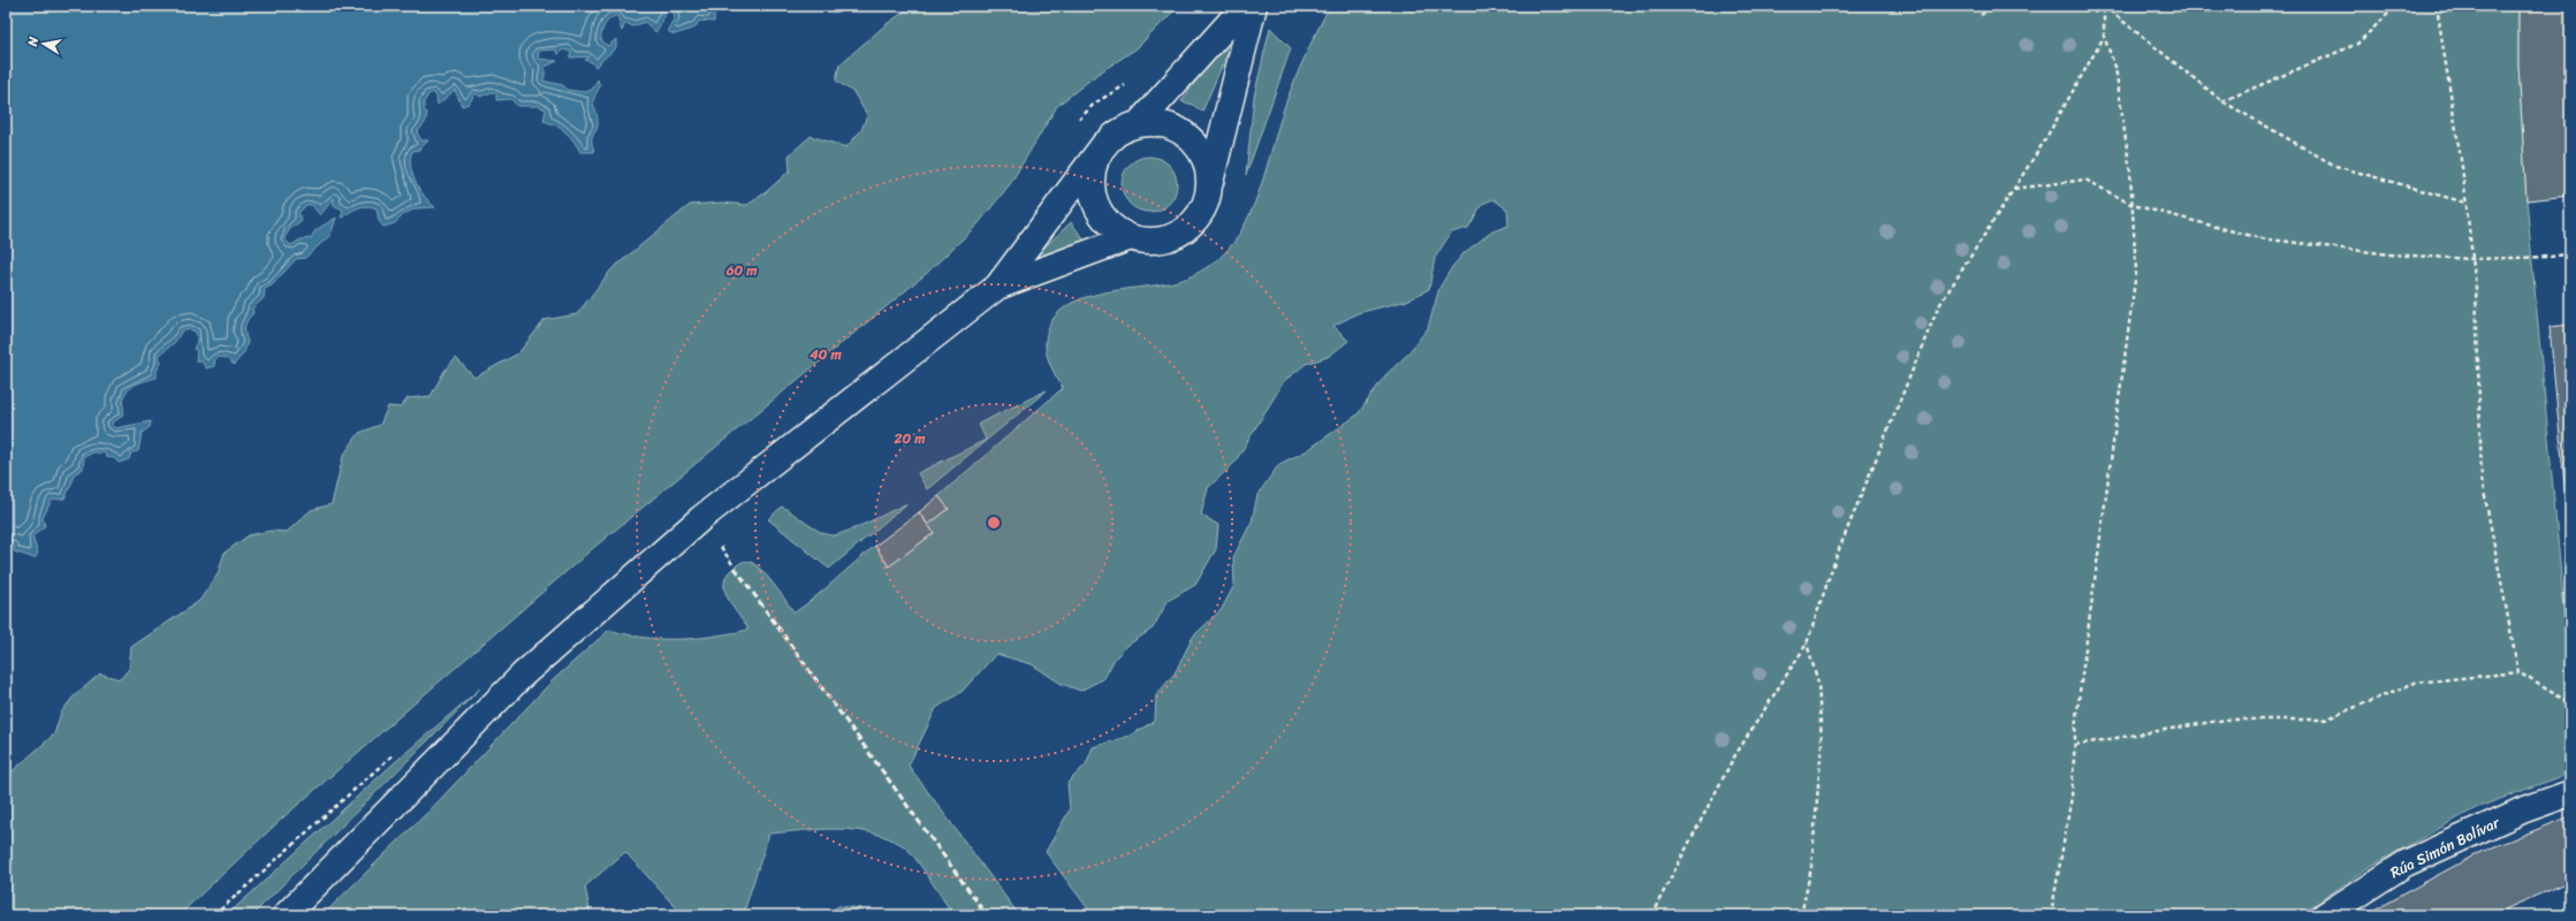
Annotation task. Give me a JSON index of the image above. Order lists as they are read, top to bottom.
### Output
{
  "streets": {
    "street": ["Rúa Simón Bolívar"]
  },
  "north": "left",
  "rings": ["60 m", "40 m", "20 m"]
}
